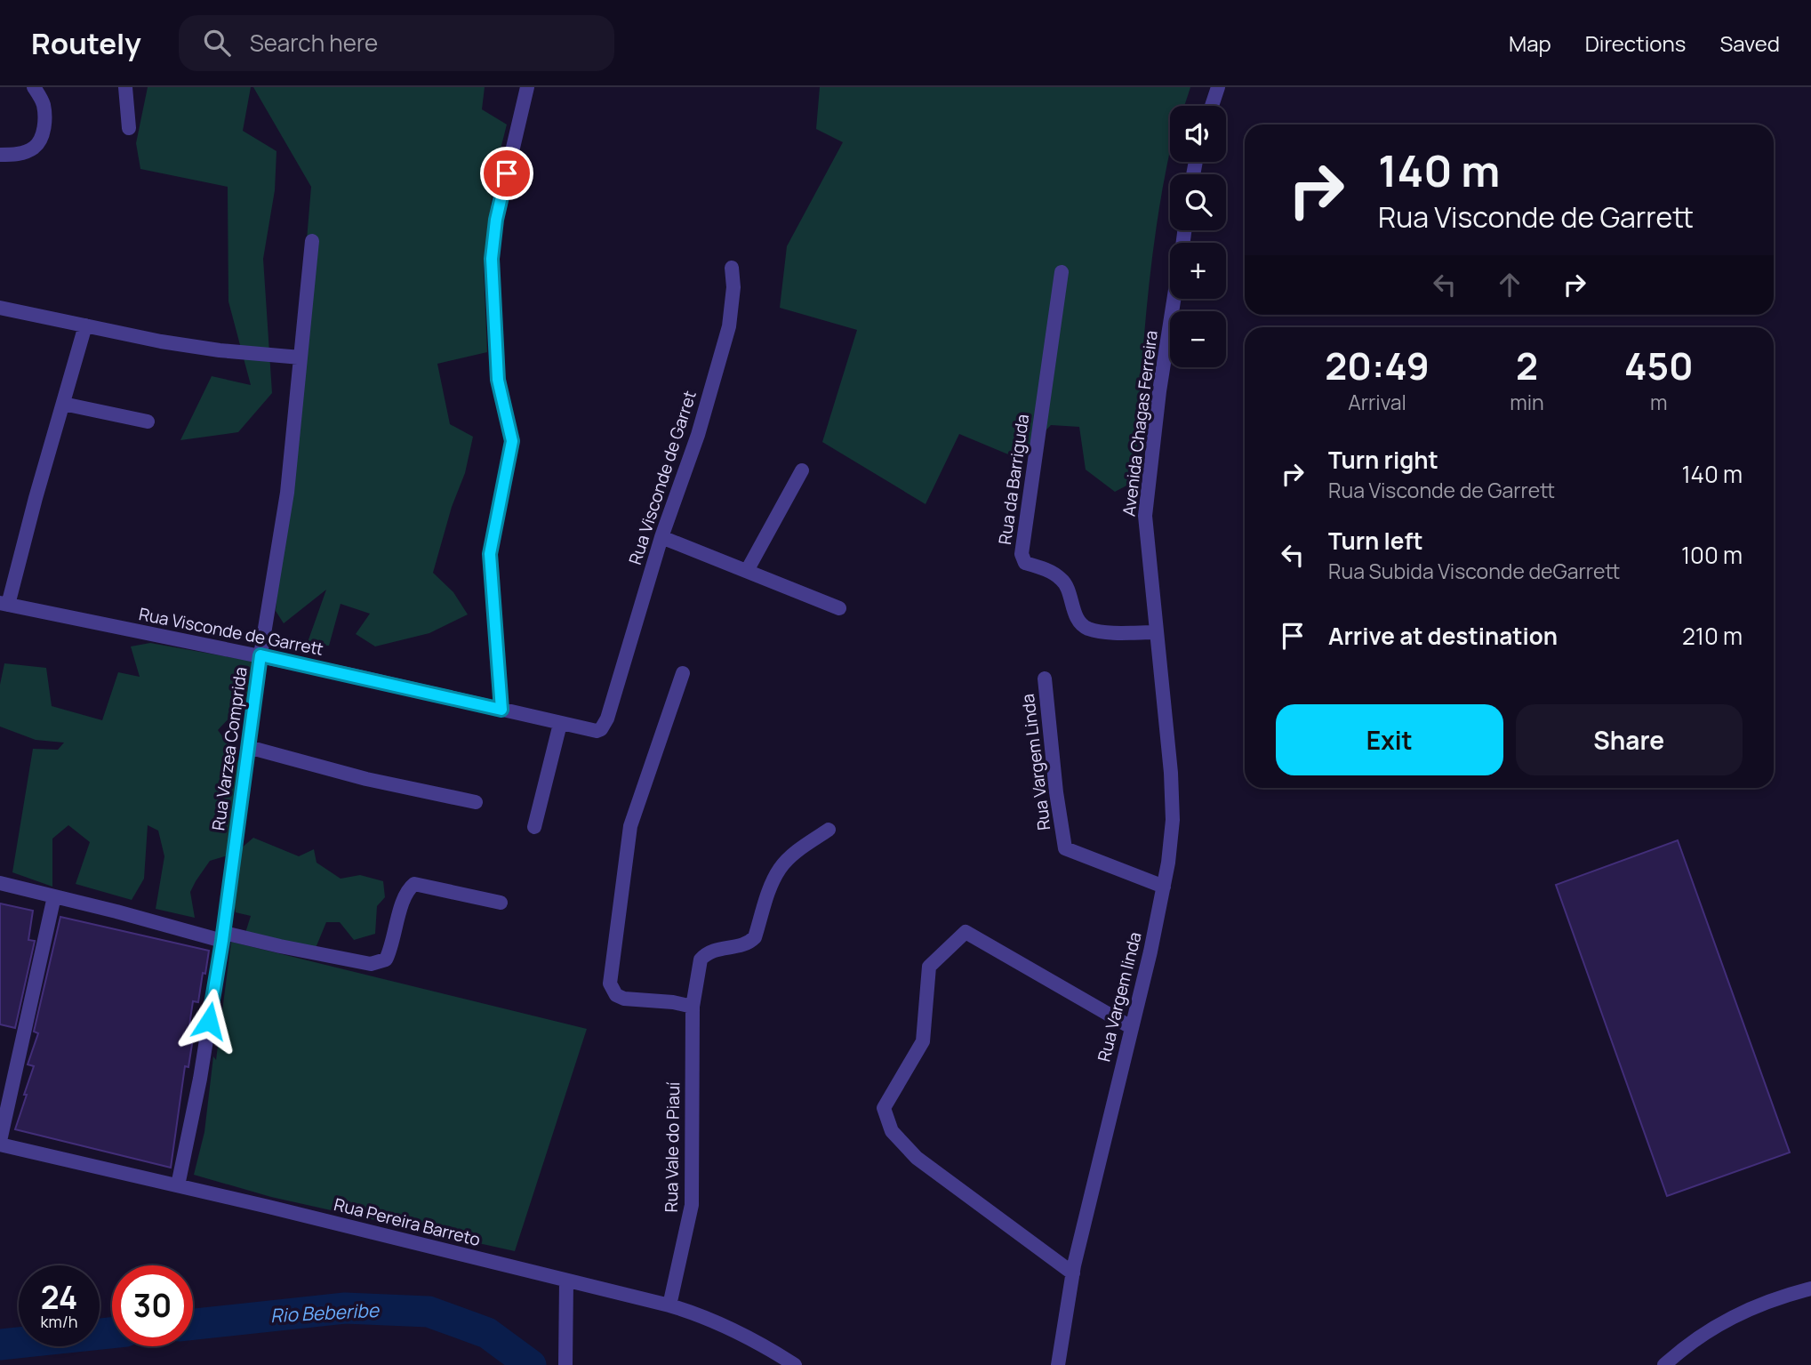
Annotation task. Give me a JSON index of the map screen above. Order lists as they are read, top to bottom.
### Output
{
  "streets": {
    "street": [
      "Avenida Chagas Ferreira",
      "Rua Visconde de Garret",
      "Rua da Barriguda",
      "Rua Visconde de Garrett",
      "Rua Varzea Comprida",
      "Rua Vargem Linda",
      "Rua Vargem linda",
      "Rua Vale do Piauí",
      "Rua Pereira Barreto"
    ]
  },
  "crossings": [
    ["Avenida Chagas Ferreira", "Rua da Barriguda"],
    ["Avenida Chagas Ferreira", "Rua Vargem linda"],
    ["Rua Visconde de Garret", "Rua Visconde de Garrett"],
    ["Rua da Barriguda", "Rua Vargem linda"],
    ["Rua Visconde de Garrett", "Rua Varzea Comprida"],
    ["Rua Varzea Comprida", "Rua Pereira Barreto"],
    ["Rua Vargem Linda", "Rua Vargem linda"],
    ["Rua Vale do Piauí", "Rua Pereira Barreto"]
  ],
  "water": ["Rio Beberibe"],
  "page": {
    "header": "Routely",
    "search": "Search here",
    "nav": ["Map", "Directions", "Saved"],
    "map_buttons": ["+", "−"],
    "turn": ["140 m", "Rua Visconde de Garrett"],
    "eta": [
      "20:49",
      "Arrival",
      "2",
      "min",
      "450",
      "m"
    ],
    "list": [
      {
        "name": "Turn right",
        "note": "Rua Visconde de Garrett",
        "value": "140 m"
      },
      {
        "name": "Turn left",
        "note": "Rua Subida Visconde deGarrett",
        "value": "100 m"
      },
      {
        "name": "Arrive at destination",
        "value": "210 m"
      }
    ],
    "buttons": ["Exit", "Share"],
    "speed": "24 km/h",
    "limit": "30"
  }
}
